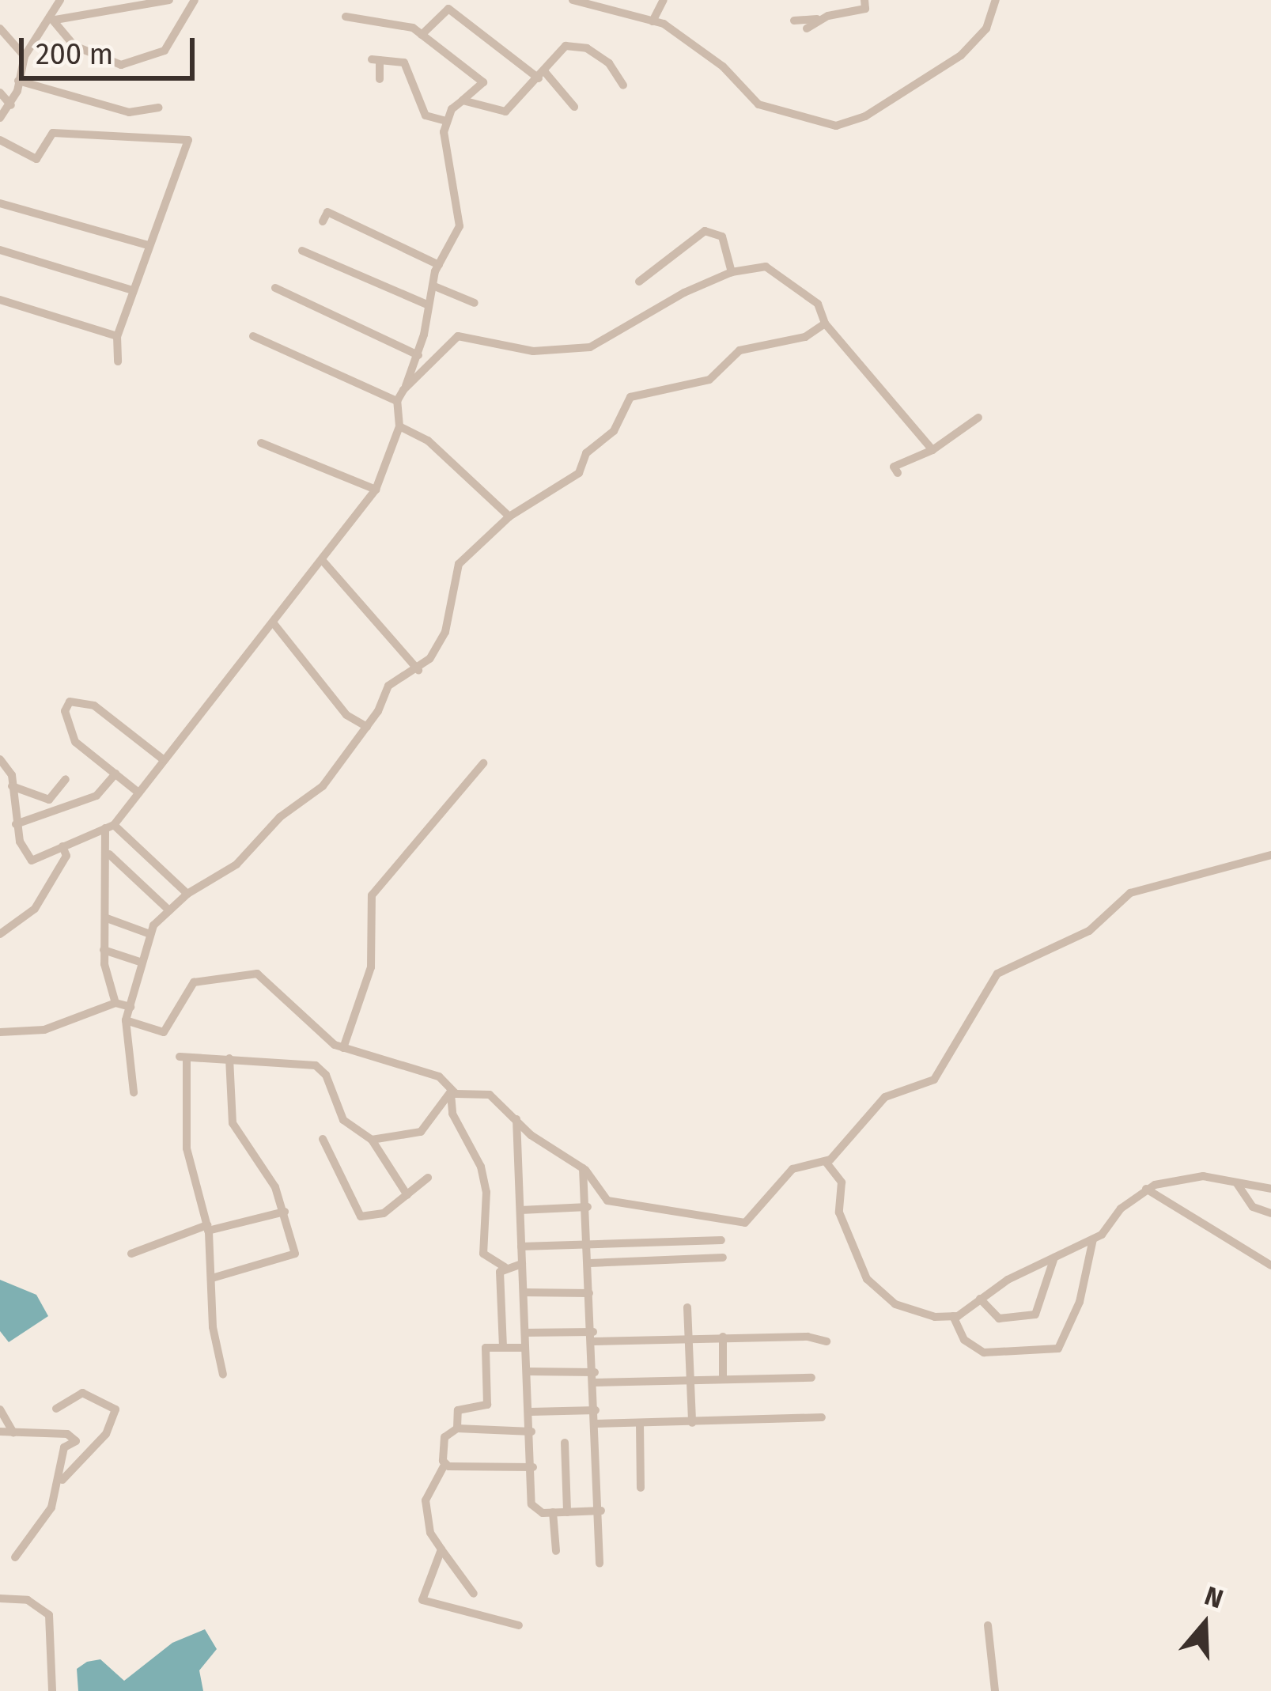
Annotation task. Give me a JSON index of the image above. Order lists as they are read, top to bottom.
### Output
{
  "scale_bar": "200 m",
  "north": "top"
}
